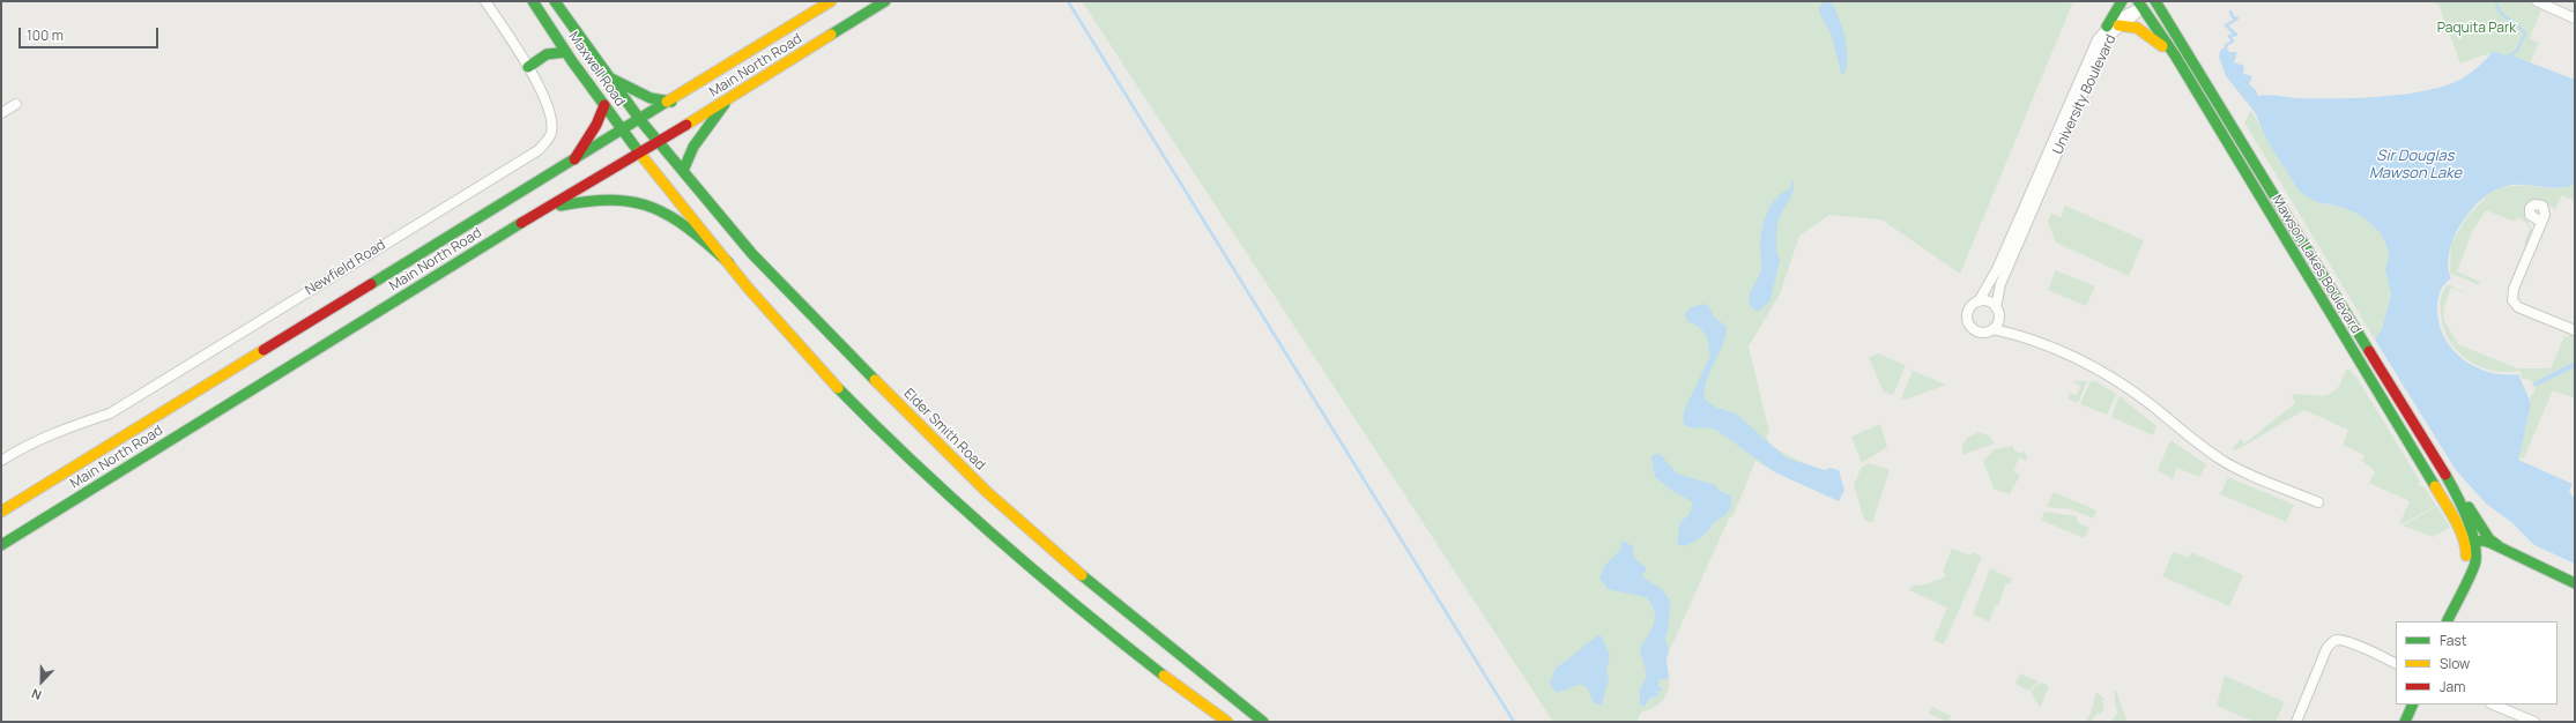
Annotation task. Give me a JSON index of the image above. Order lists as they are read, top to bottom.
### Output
{
  "streets": {
    "main road": [
      "Main North Road",
      "Maxwell Road",
      "Mawson Lakes Boulevard",
      "Elder Smith Road"
    ],
    "street": ["University Boulevard", "Newfield Road"]
  },
  "crossings": [
    ["Main North Road", "Maxwell Road"],
    ["Main North Road", "Elder Smith Road"],
    ["Maxwell Road", "Elder Smith Road"],
    ["University Boulevard", "Mawson Lakes Boulevard"]
  ],
  "water": ["Sir Douglas Mawson Lake"],
  "parks": ["Paquita Park"],
  "legend": ["Fast", "Slow", "Jam"],
  "scale_bar": "100 m",
  "north": "bottom"
}
